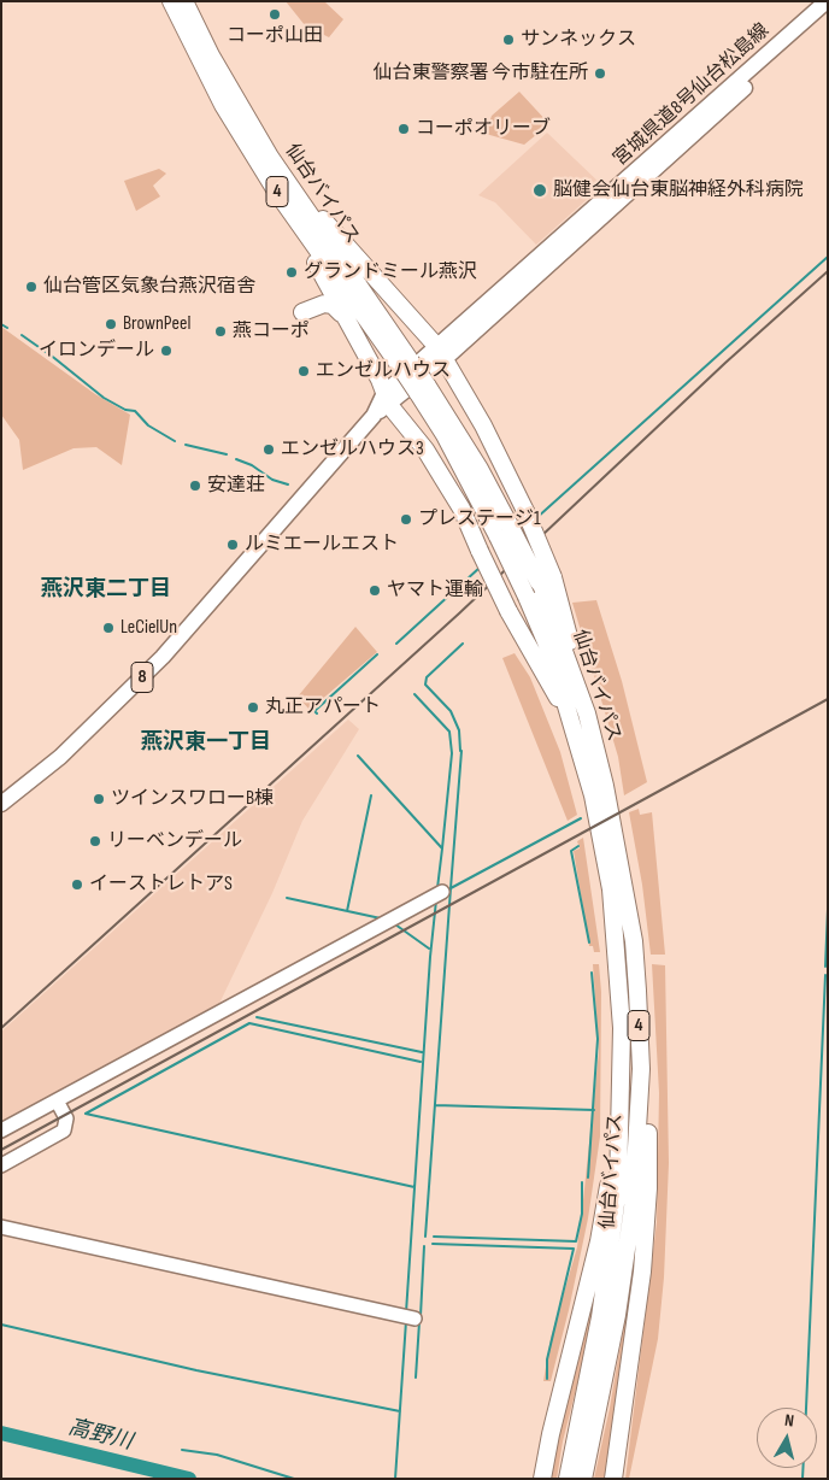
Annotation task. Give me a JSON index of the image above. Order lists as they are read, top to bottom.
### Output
{
  "streets": {
    "highway": ["4", "仙台バイパス"],
    "main road": ["宮城県道8号仙台松島線", "8"]
  },
  "districts": ["燕沢東二丁目", "燕沢東一丁目"],
  "water": ["高野川"],
  "places": [
    "コーポ山田",
    "サンネックス",
    "仙台東警察署 今市駐在所",
    "コーポオリーブ",
    "脳健会仙台東脳神経外科病院",
    "グランドミール燕沢",
    "仙台管区気象台燕沢宿舎",
    "BrownPeel",
    "燕コーポ",
    "イロンデール",
    "エンゼルハウス",
    "エンゼルハウス3",
    "安達荘",
    "プレステージ1",
    "ルミエールエスト",
    "ヤマト運輸",
    "LeCielUn",
    "丸正アパート",
    "ツインスワローB棟",
    "リーベンデール",
    "イーストレトアS"
  ],
  "north": "top"
}
